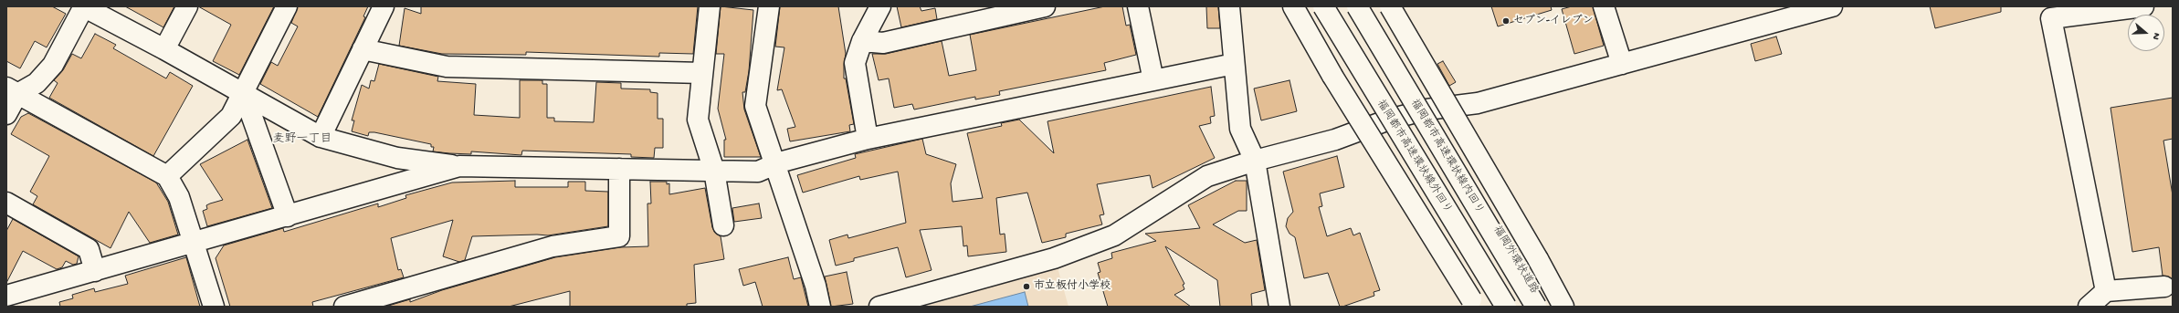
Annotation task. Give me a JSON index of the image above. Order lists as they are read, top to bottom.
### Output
{
  "streets": {
    "main road": ["福岡都市高速環状線外回り", "福岡都市高速環状線内回り", "福岡外環状道路"]
  },
  "districts": ["麦野一丁目"],
  "places": ["セブン-イレブン", "市立板付小学校"],
  "north": "right"
}
